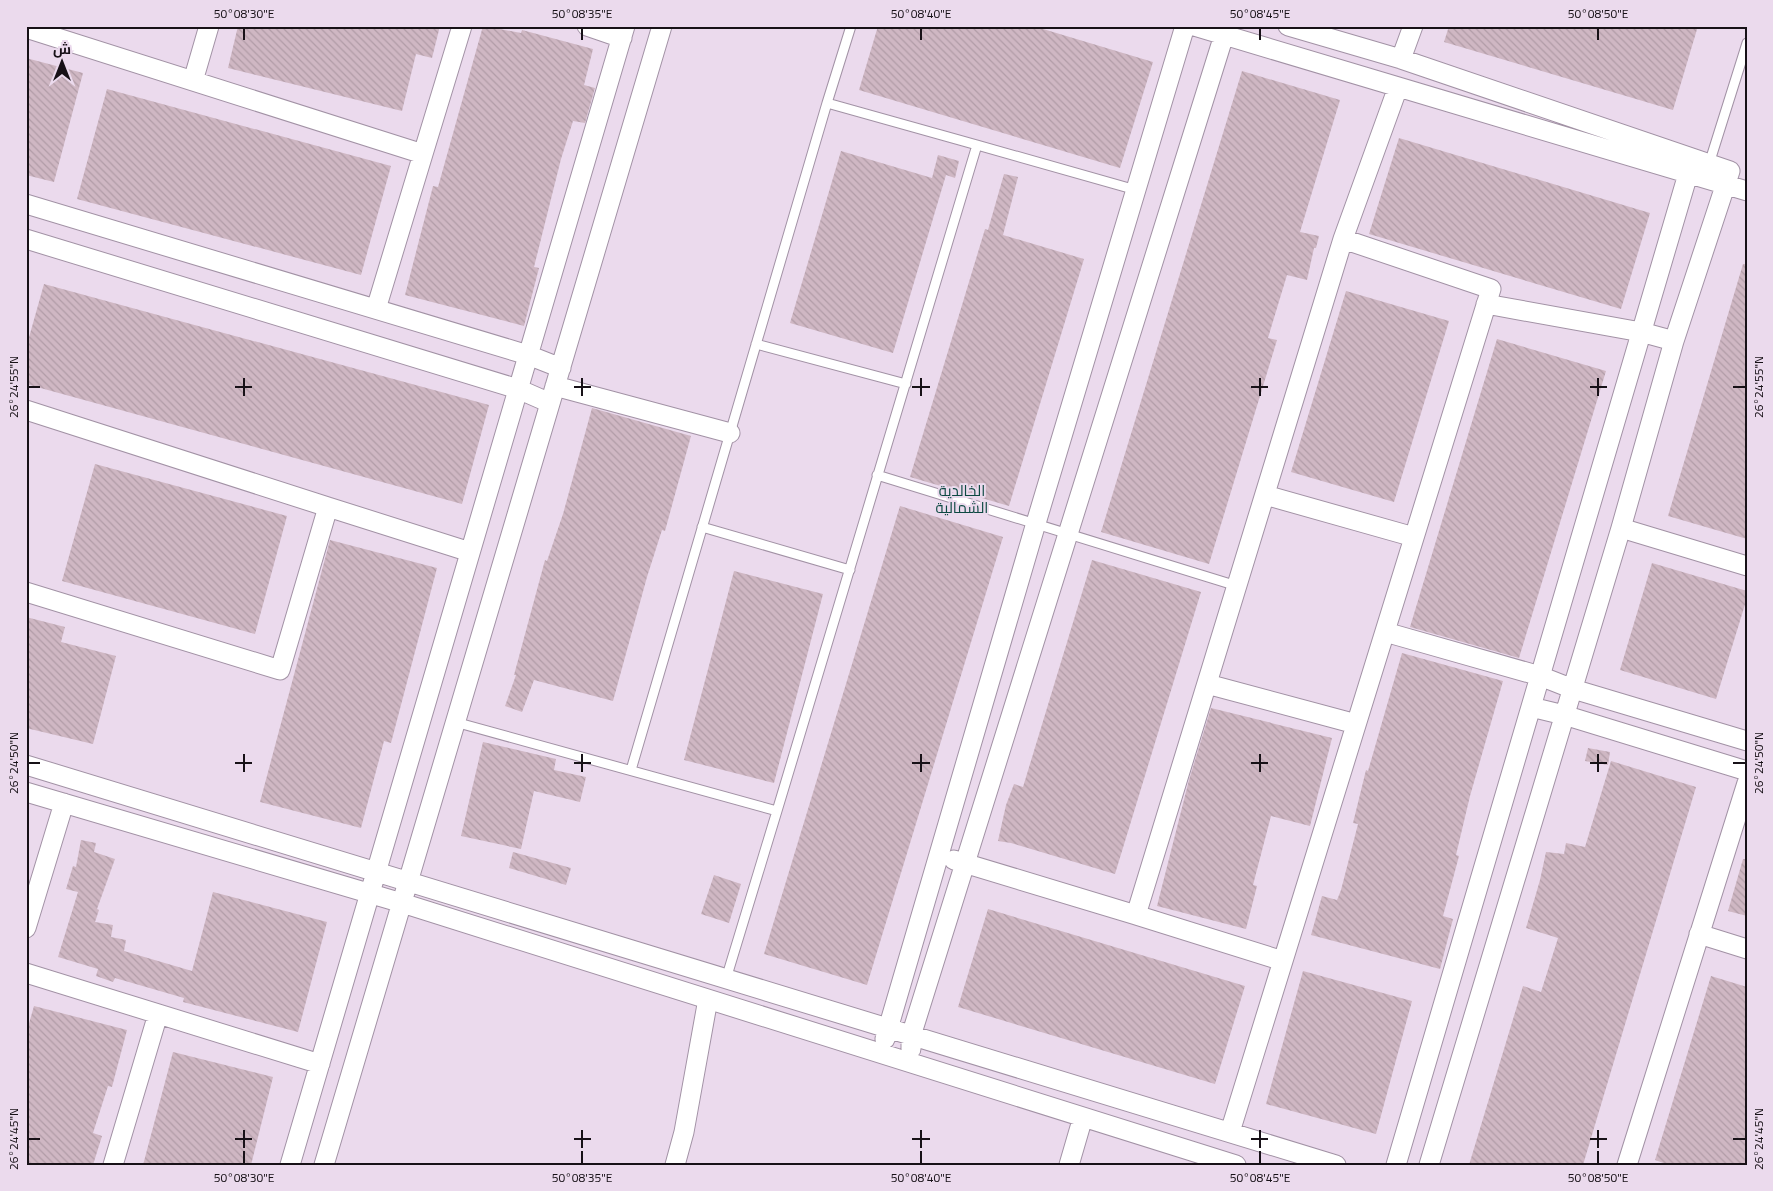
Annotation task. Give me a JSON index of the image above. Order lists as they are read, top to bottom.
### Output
{
  "districts": ["الخالدية الشمالية"],
  "north": "top",
  "coordinates": [
    "50°08'30\"E",
    "50°08'35\"E",
    "50°08'40\"E",
    "50°08'45\"E",
    "50°08'50\"E",
    "26°24'55\"N",
    "26°24'50\"N",
    "26°24'45\"N"
  ]
}
